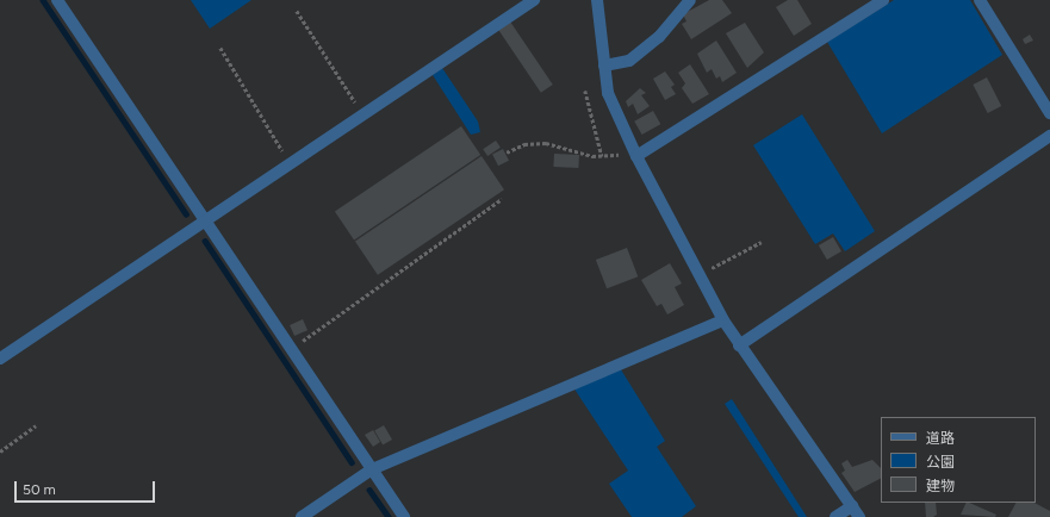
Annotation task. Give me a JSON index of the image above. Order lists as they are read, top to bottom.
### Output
{
  "legend": ["道路", "公園", "建物"],
  "scale_bar": "50 m"
}
